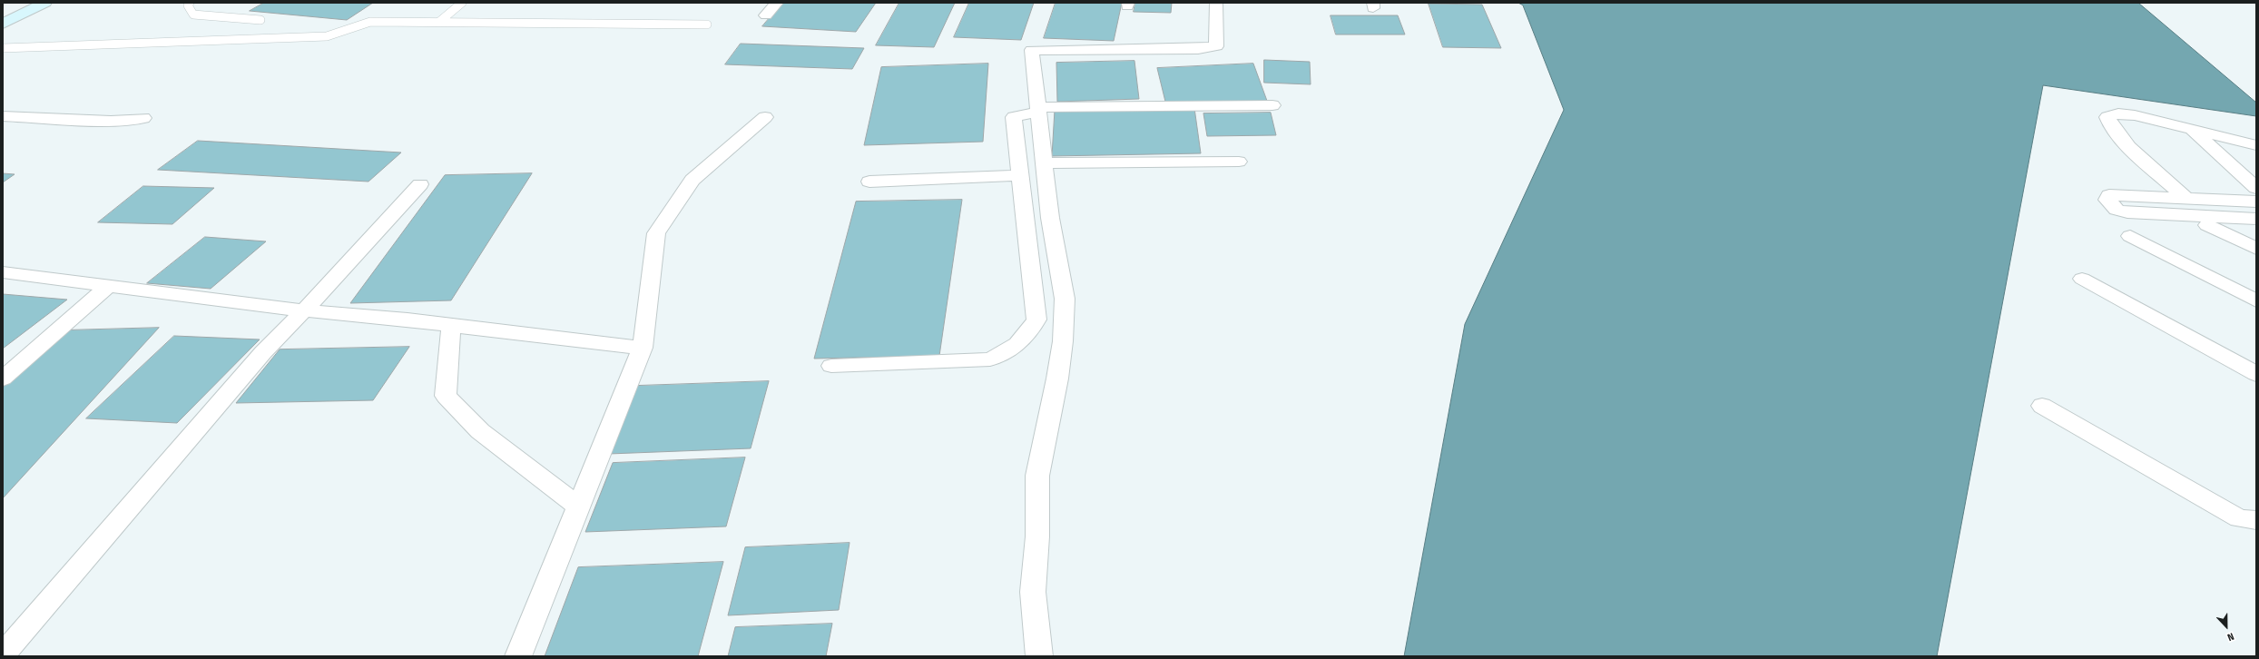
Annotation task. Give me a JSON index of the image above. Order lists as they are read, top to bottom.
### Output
{
  "north": "bottom"
}
